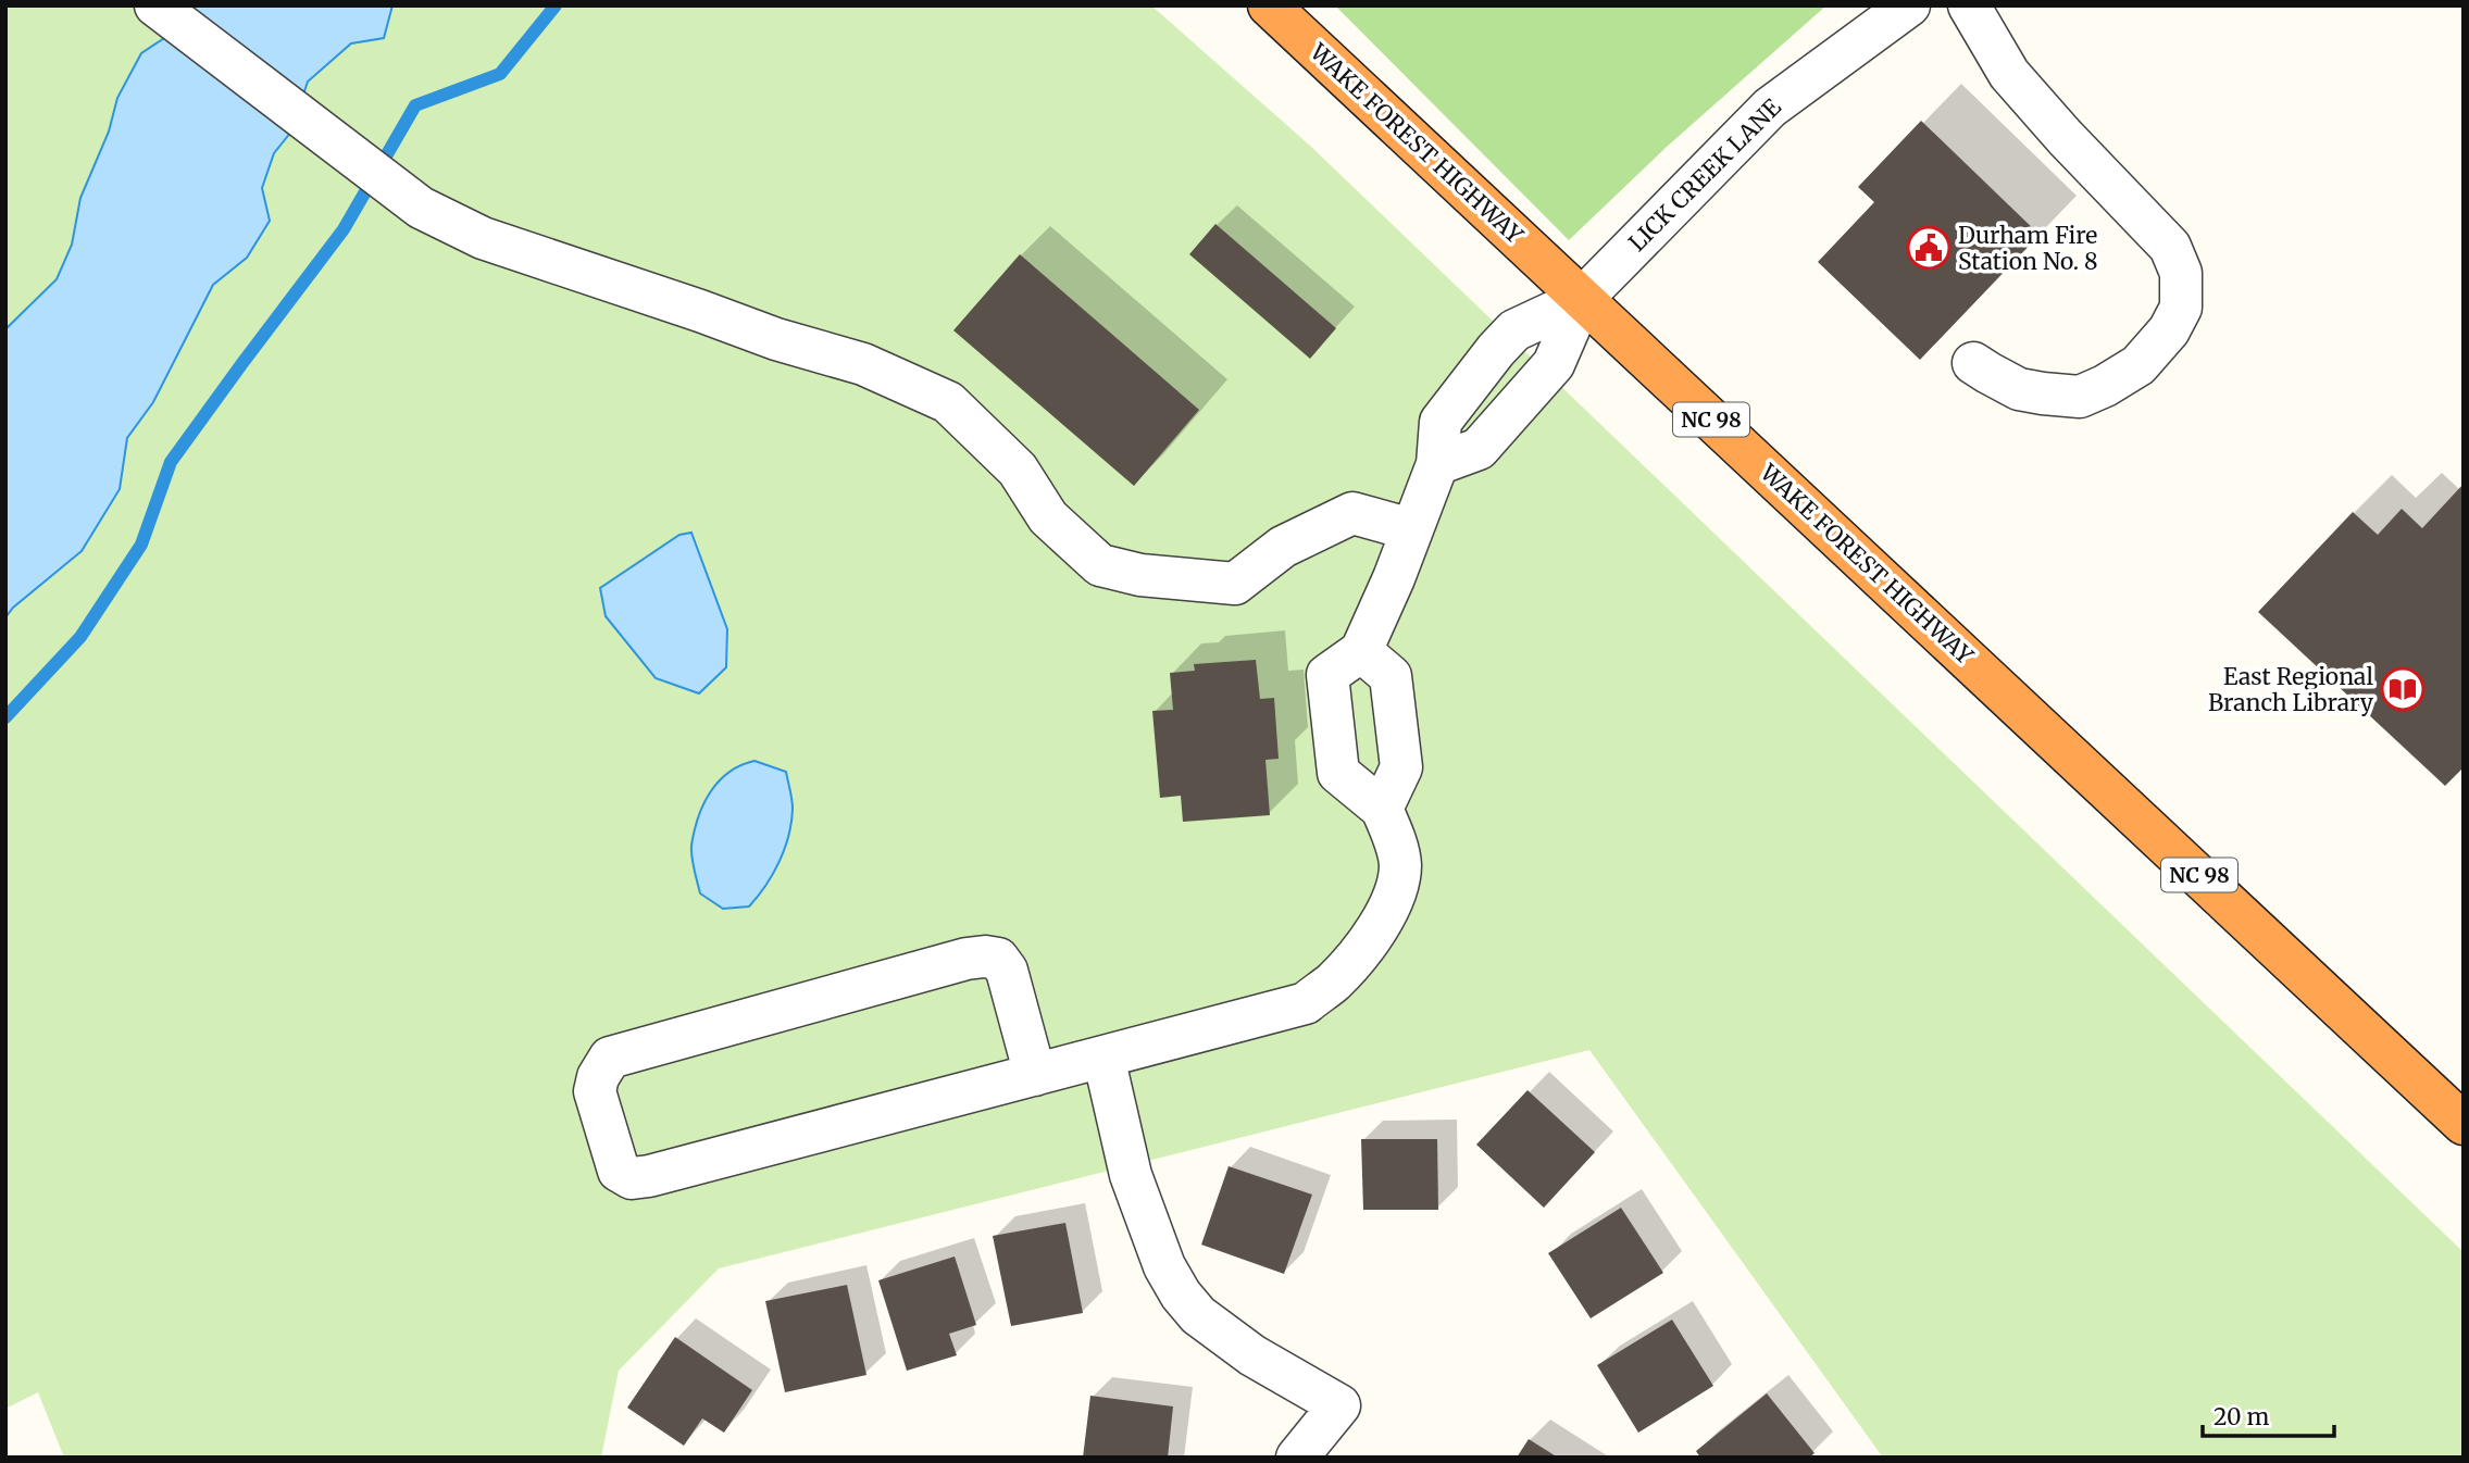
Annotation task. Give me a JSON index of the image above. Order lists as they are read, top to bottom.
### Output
{
  "streets": {
    "highway": ["WAKE FOREST HIGHWAY", "NC 98"],
    "street": ["LICK CREEK LANE"]
  },
  "crossings": [
    ["WAKE FOREST HIGHWAY", "LICK CREEK LANE"]
  ],
  "places": {
    "public building": ["Durham Fire Station No. 8"],
    "library": ["East Regional Branch Library"]
  },
  "scale_bar": "20 m"
}
